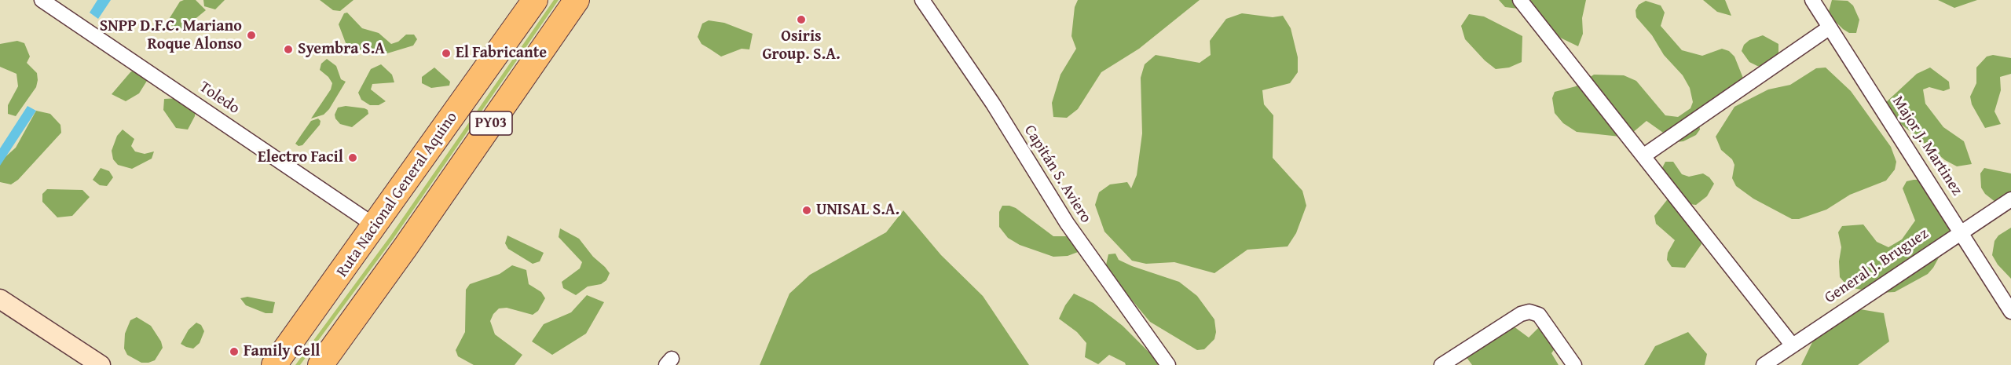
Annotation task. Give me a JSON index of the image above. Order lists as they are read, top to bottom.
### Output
{
  "streets": {
    "highway": ["PY03", "Ruta Nacional General Aquino"],
    "street": [
      "Toledo",
      "Major J. Martinez",
      "Capitán S. Aviero",
      "General J. Bruguez"
    ]
  },
  "crossings": [
    ["Toledo", "Ruta Nacional General Aquino"],
    ["Major J. Martinez", "General J. Bruguez"]
  ],
  "places": [
    "Osiris Group. S.A.",
    "SNPP D.F.C. Mariano Roque Alonso",
    "Syembra S.A",
    "El Fabricante",
    "Electro Facil",
    "UNISAL S.A.",
    "Family Cell"
  ]
}
